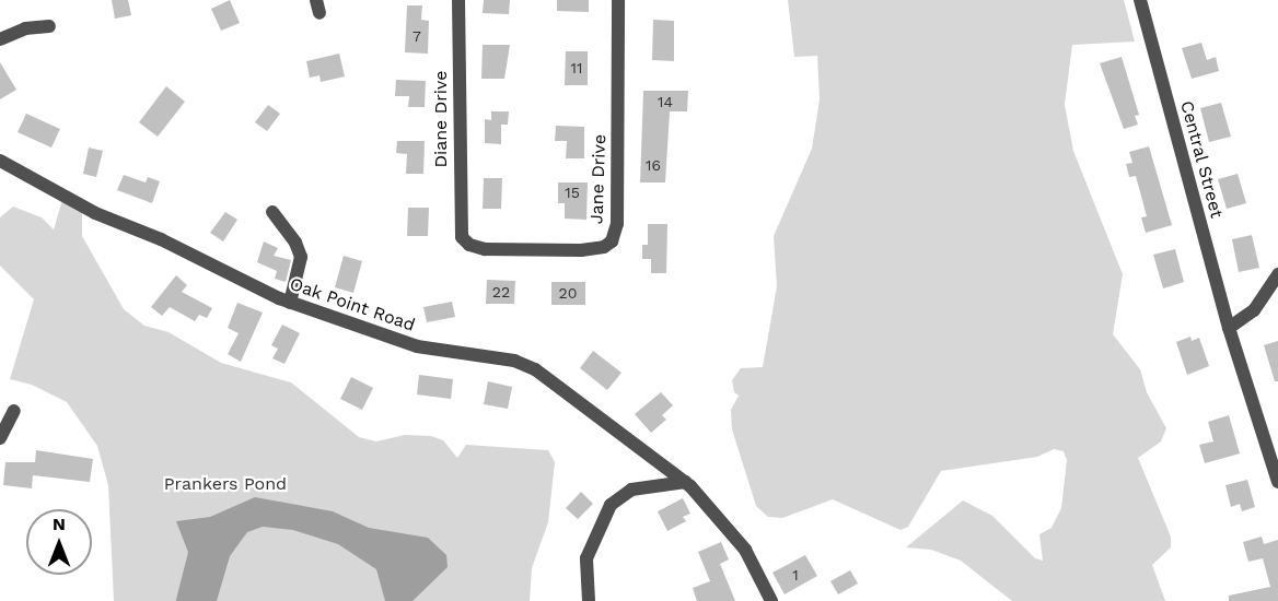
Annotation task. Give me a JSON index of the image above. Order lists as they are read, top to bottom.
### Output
{
  "streets": {
    "street": [
      "Diane Drive",
      "Central Street",
      "Jane Drive",
      "Oak Point Road"
    ]
  },
  "crossings": [
    ["Diane Drive", "Jane Drive"]
  ],
  "parks": ["Prankers Pond"],
  "house_numbers": [
    "7",
    "11",
    "14",
    "16",
    "15",
    "22",
    "20",
    "1"
  ],
  "north": "top"
}
